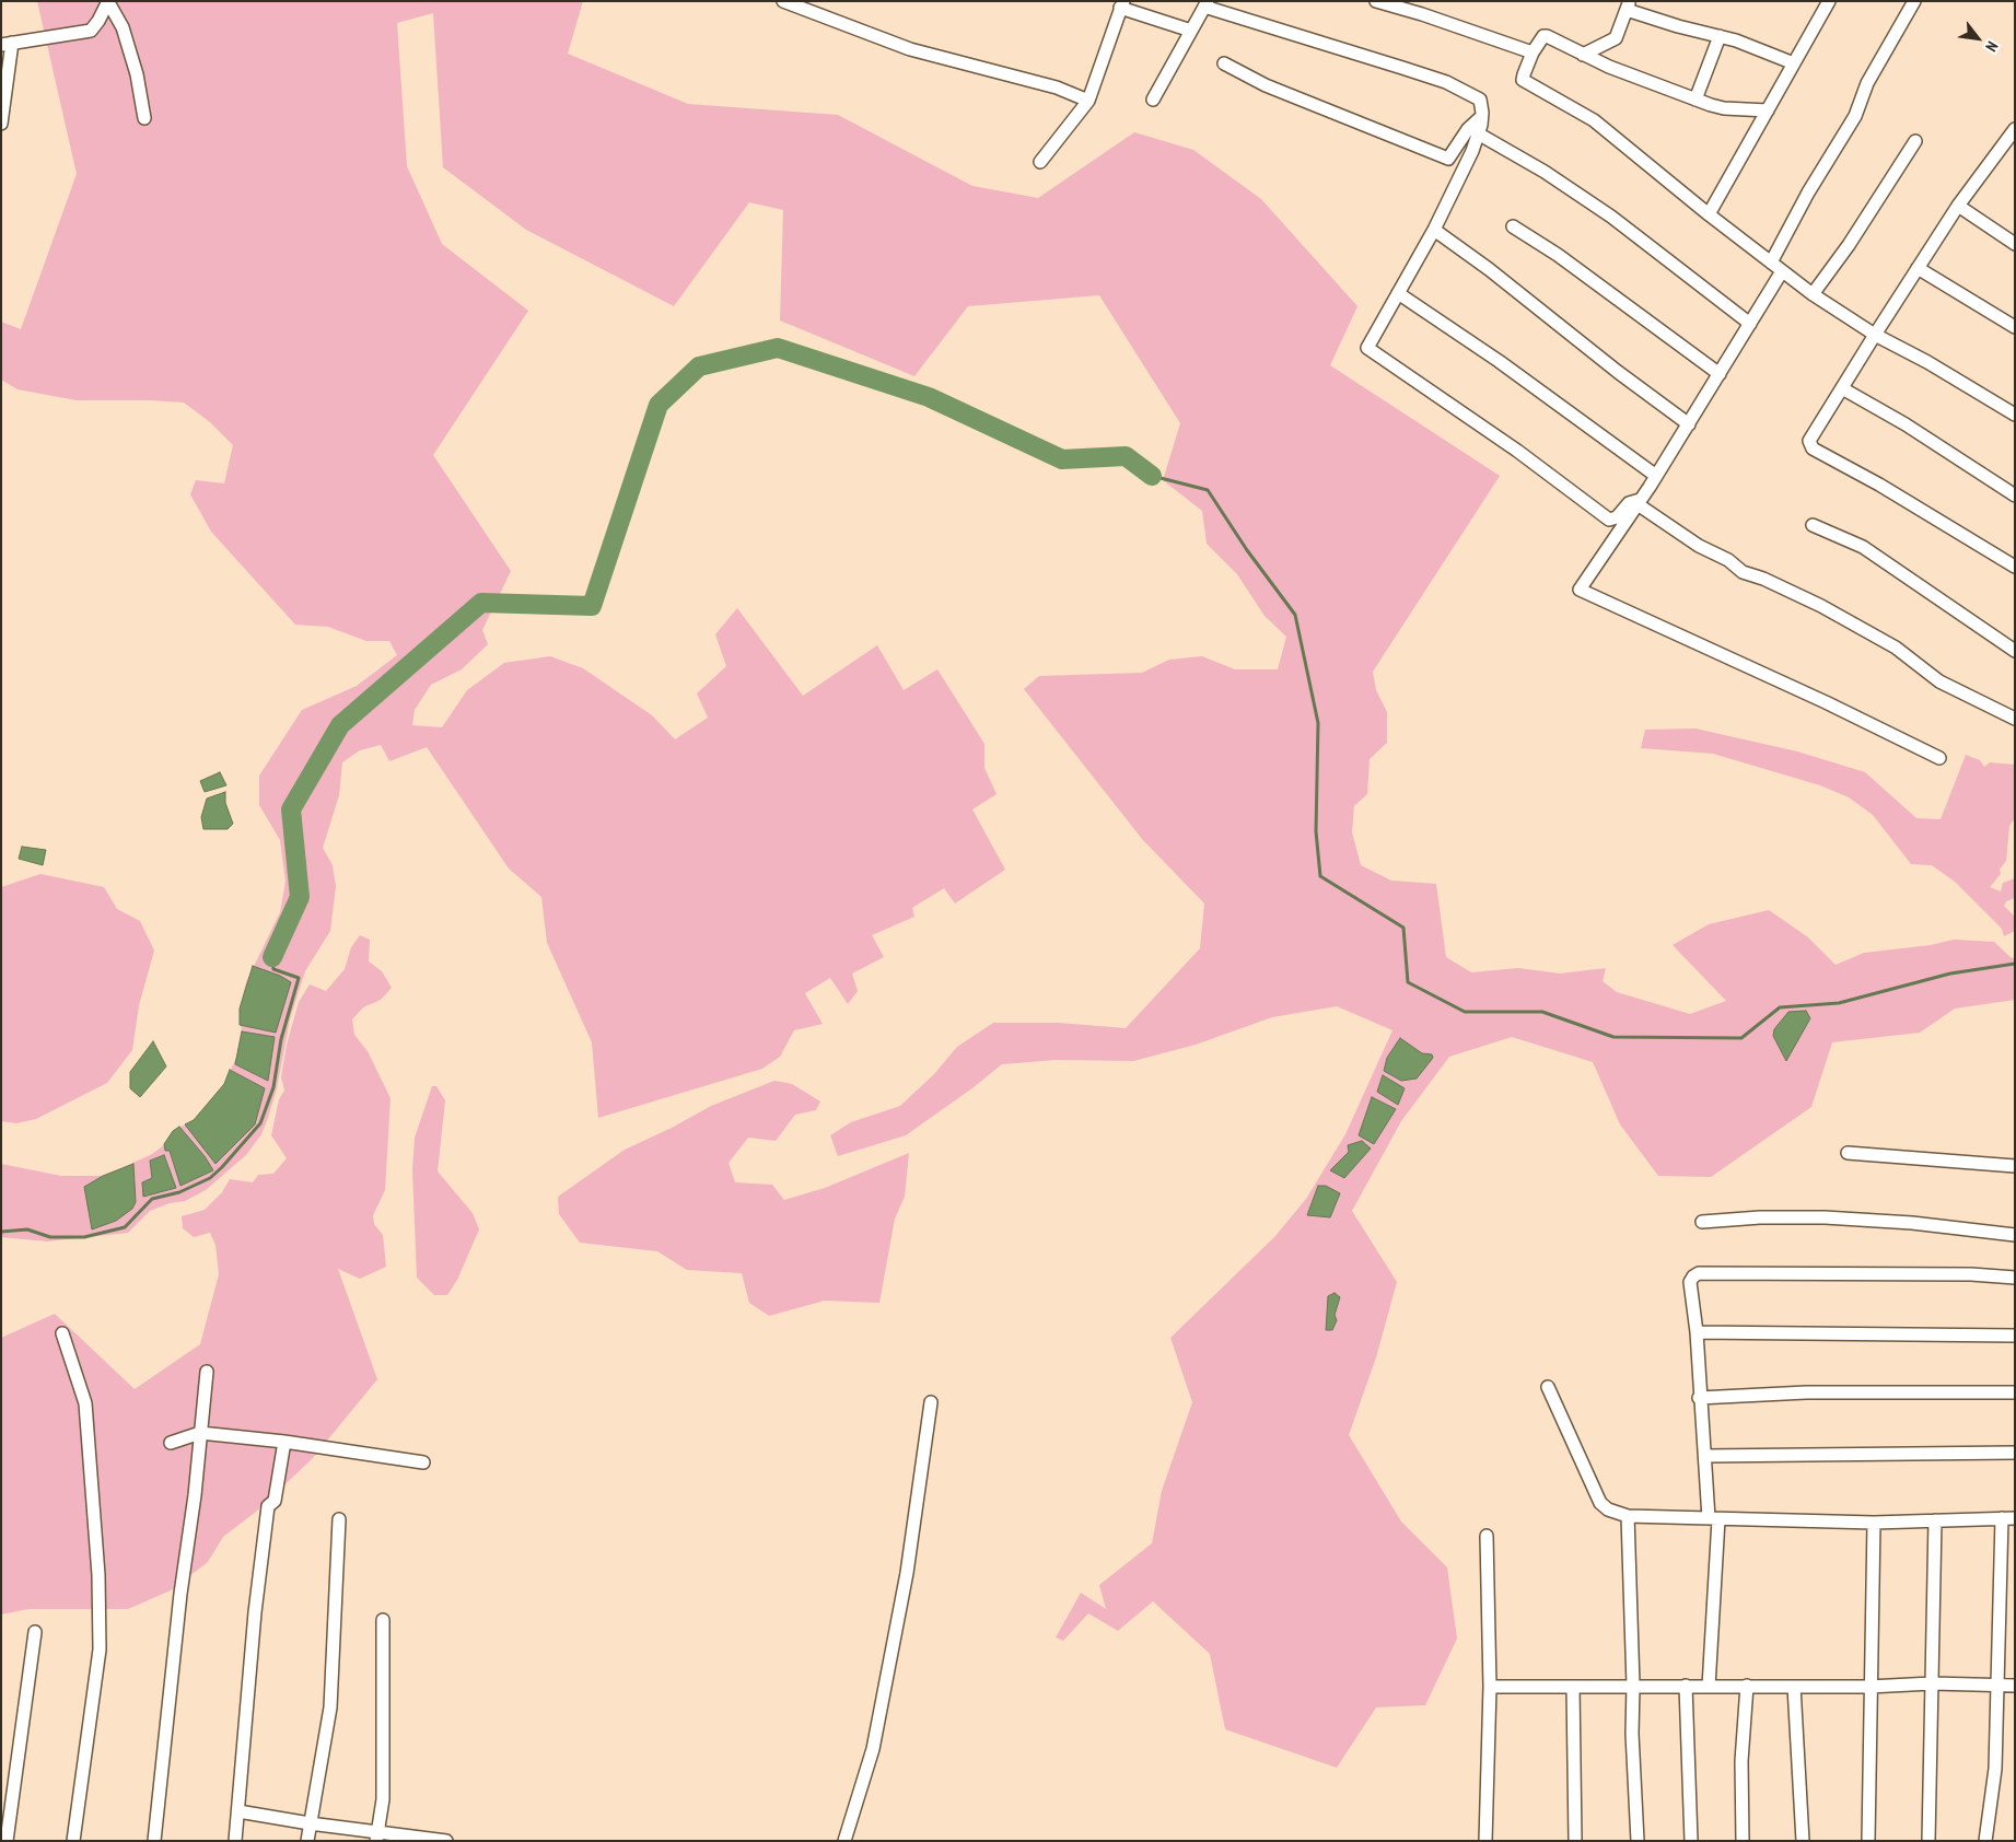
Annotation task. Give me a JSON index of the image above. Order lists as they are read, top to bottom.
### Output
{
  "north": "bottom right"
}
